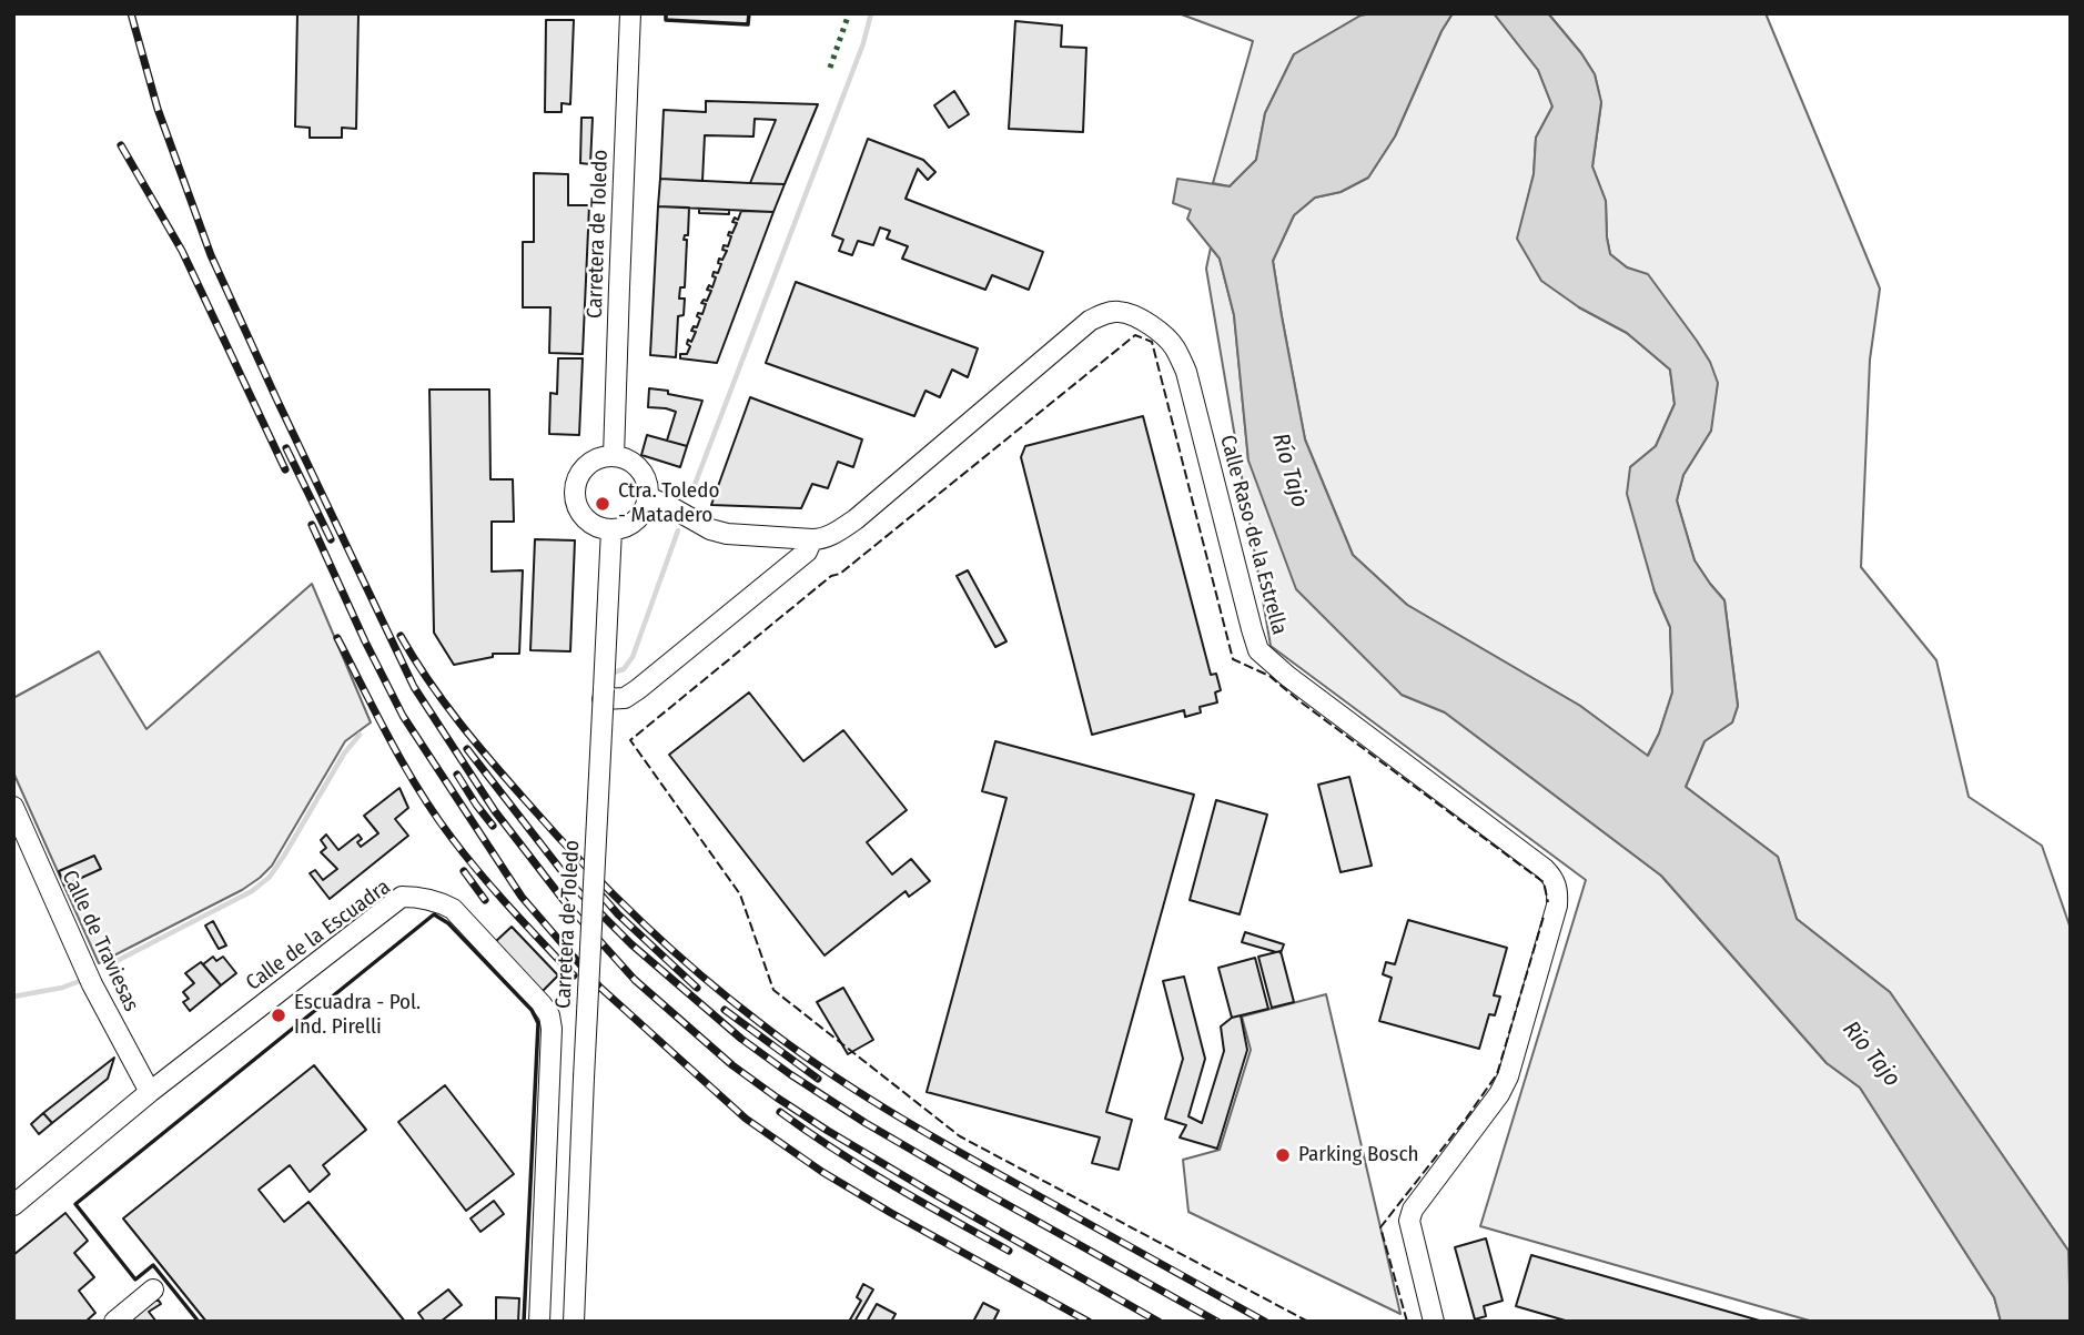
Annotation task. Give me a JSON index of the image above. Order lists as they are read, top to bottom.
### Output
{
  "streets": {
    "street": [
      "Carretera de Toledo",
      "Calle Raso de la Estrella",
      "Calle de la Escuadra",
      "Calle de Traviesas"
    ]
  },
  "crossings": [
    ["Carretera de Toledo", "Calle Raso de la Estrella"],
    ["Calle de la Escuadra", "Calle de Traviesas"]
  ],
  "water": ["Río Tajo"],
  "places": ["Ctra. Toledo - Matadero", "Escuadra - Pol. Ind. Pirelli", "Parking Bosch"]
}
